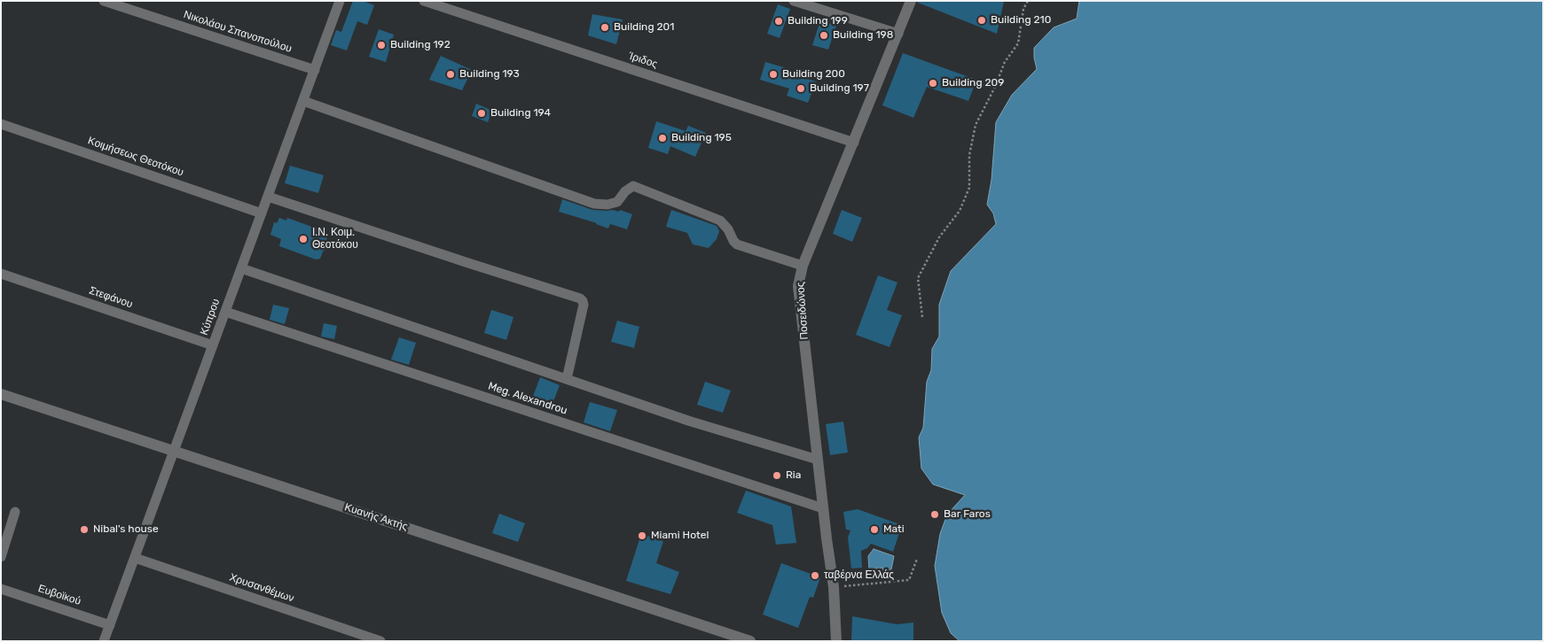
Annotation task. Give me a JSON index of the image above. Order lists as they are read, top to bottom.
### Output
{
  "streets": {
    "street": [
      "Νικολάου Σπανοπούλου",
      "Ίριδος",
      "Κοιμήσεως Θεοτόκου",
      "Στεφάνου",
      "Ποσειδώνος",
      "Κύπρου",
      "Meg. Alexandrou",
      "Κυανής Ακτής",
      "Χρυσανθέμων",
      "Ευβοϊκού"
    ]
  },
  "crossings": [
    ["Νικολάου Σπανοπούλου", "Κύπρου"],
    ["Ίριδος", "Ποσειδώνος"],
    ["Κοιμήσεως Θεοτόκου", "Κύπρου"],
    ["Στεφάνου", "Κύπρου"],
    ["Ποσειδώνος", "Meg. Alexandrou"],
    ["Κύπρου", "Meg. Alexandrou"],
    ["Κύπρου", "Κυανής Ακτής"],
    ["Κύπρου", "Χρυσανθέμων"],
    ["Κύπρου", "Ευβοϊκού"]
  ],
  "places": [
    "Building 210",
    "Building 199",
    "Building 201",
    "Building 198",
    "Building 192",
    "Building 193",
    "Building 200",
    "Building 209",
    "Building 197",
    "Building 194",
    "Building 195",
    "Ι.Ν. Κοιμ. Θεοτόκου",
    "Ria",
    "Bar Faros",
    "Nibal's house",
    "Mati",
    "Miami Hotel",
    "ταβέρνα Ελλάς"
  ]
}
